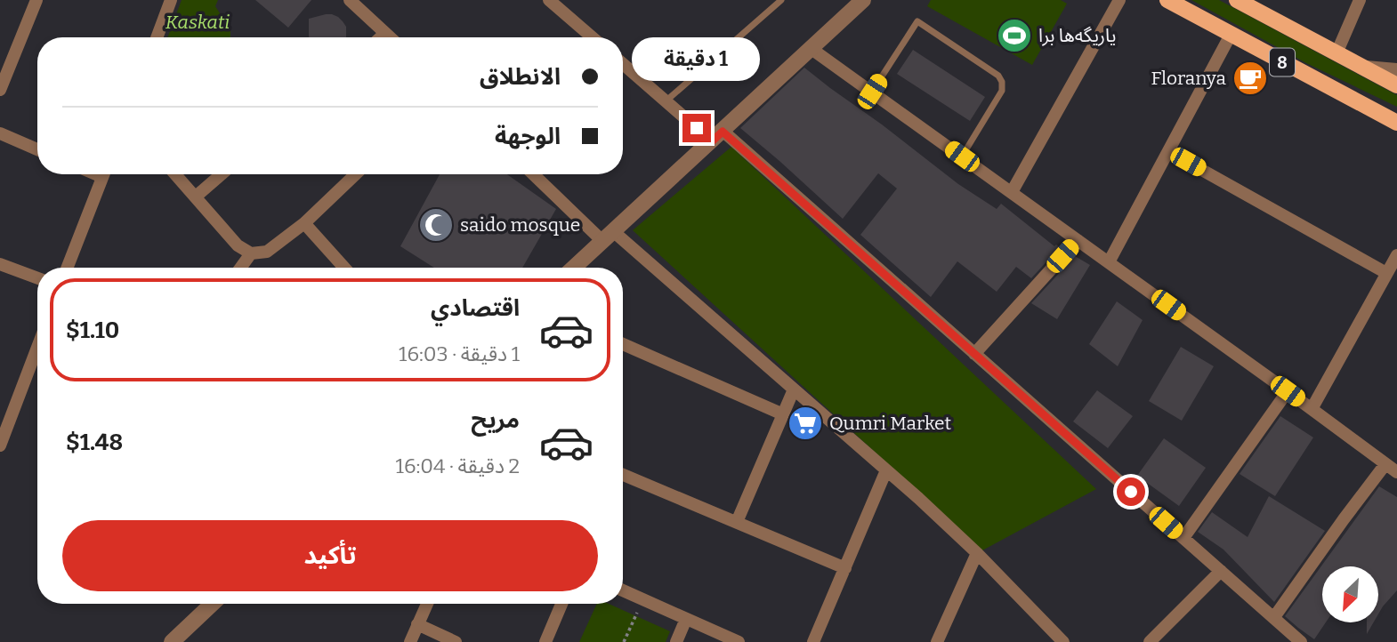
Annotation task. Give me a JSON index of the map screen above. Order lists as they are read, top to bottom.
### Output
{
  "streets": {
    "main road": ["8"]
  },
  "parks": ["Kaskati"],
  "places": {
    "sports": ["یاریگەها برا"],
    "cafe": ["Floranya"],
    "mosque": ["saido mosque"],
    "supermarket": ["Qumri Market"]
  },
  "north": "bottom left",
  "page": {
    "bubble": "1 دقيقة",
    "banner": ["الانطلاق", "الوجهة"],
    "list": [
      {
        "name": "اقتصادي",
        "note": "1 دقيقة · 16:03",
        "value": "$1.10"
      },
      {
        "name": "مريح",
        "note": "2 دقيقة · 16:04",
        "value": "$1.48"
      }
    ],
    "buttons": "تأكيد"
  }
}
